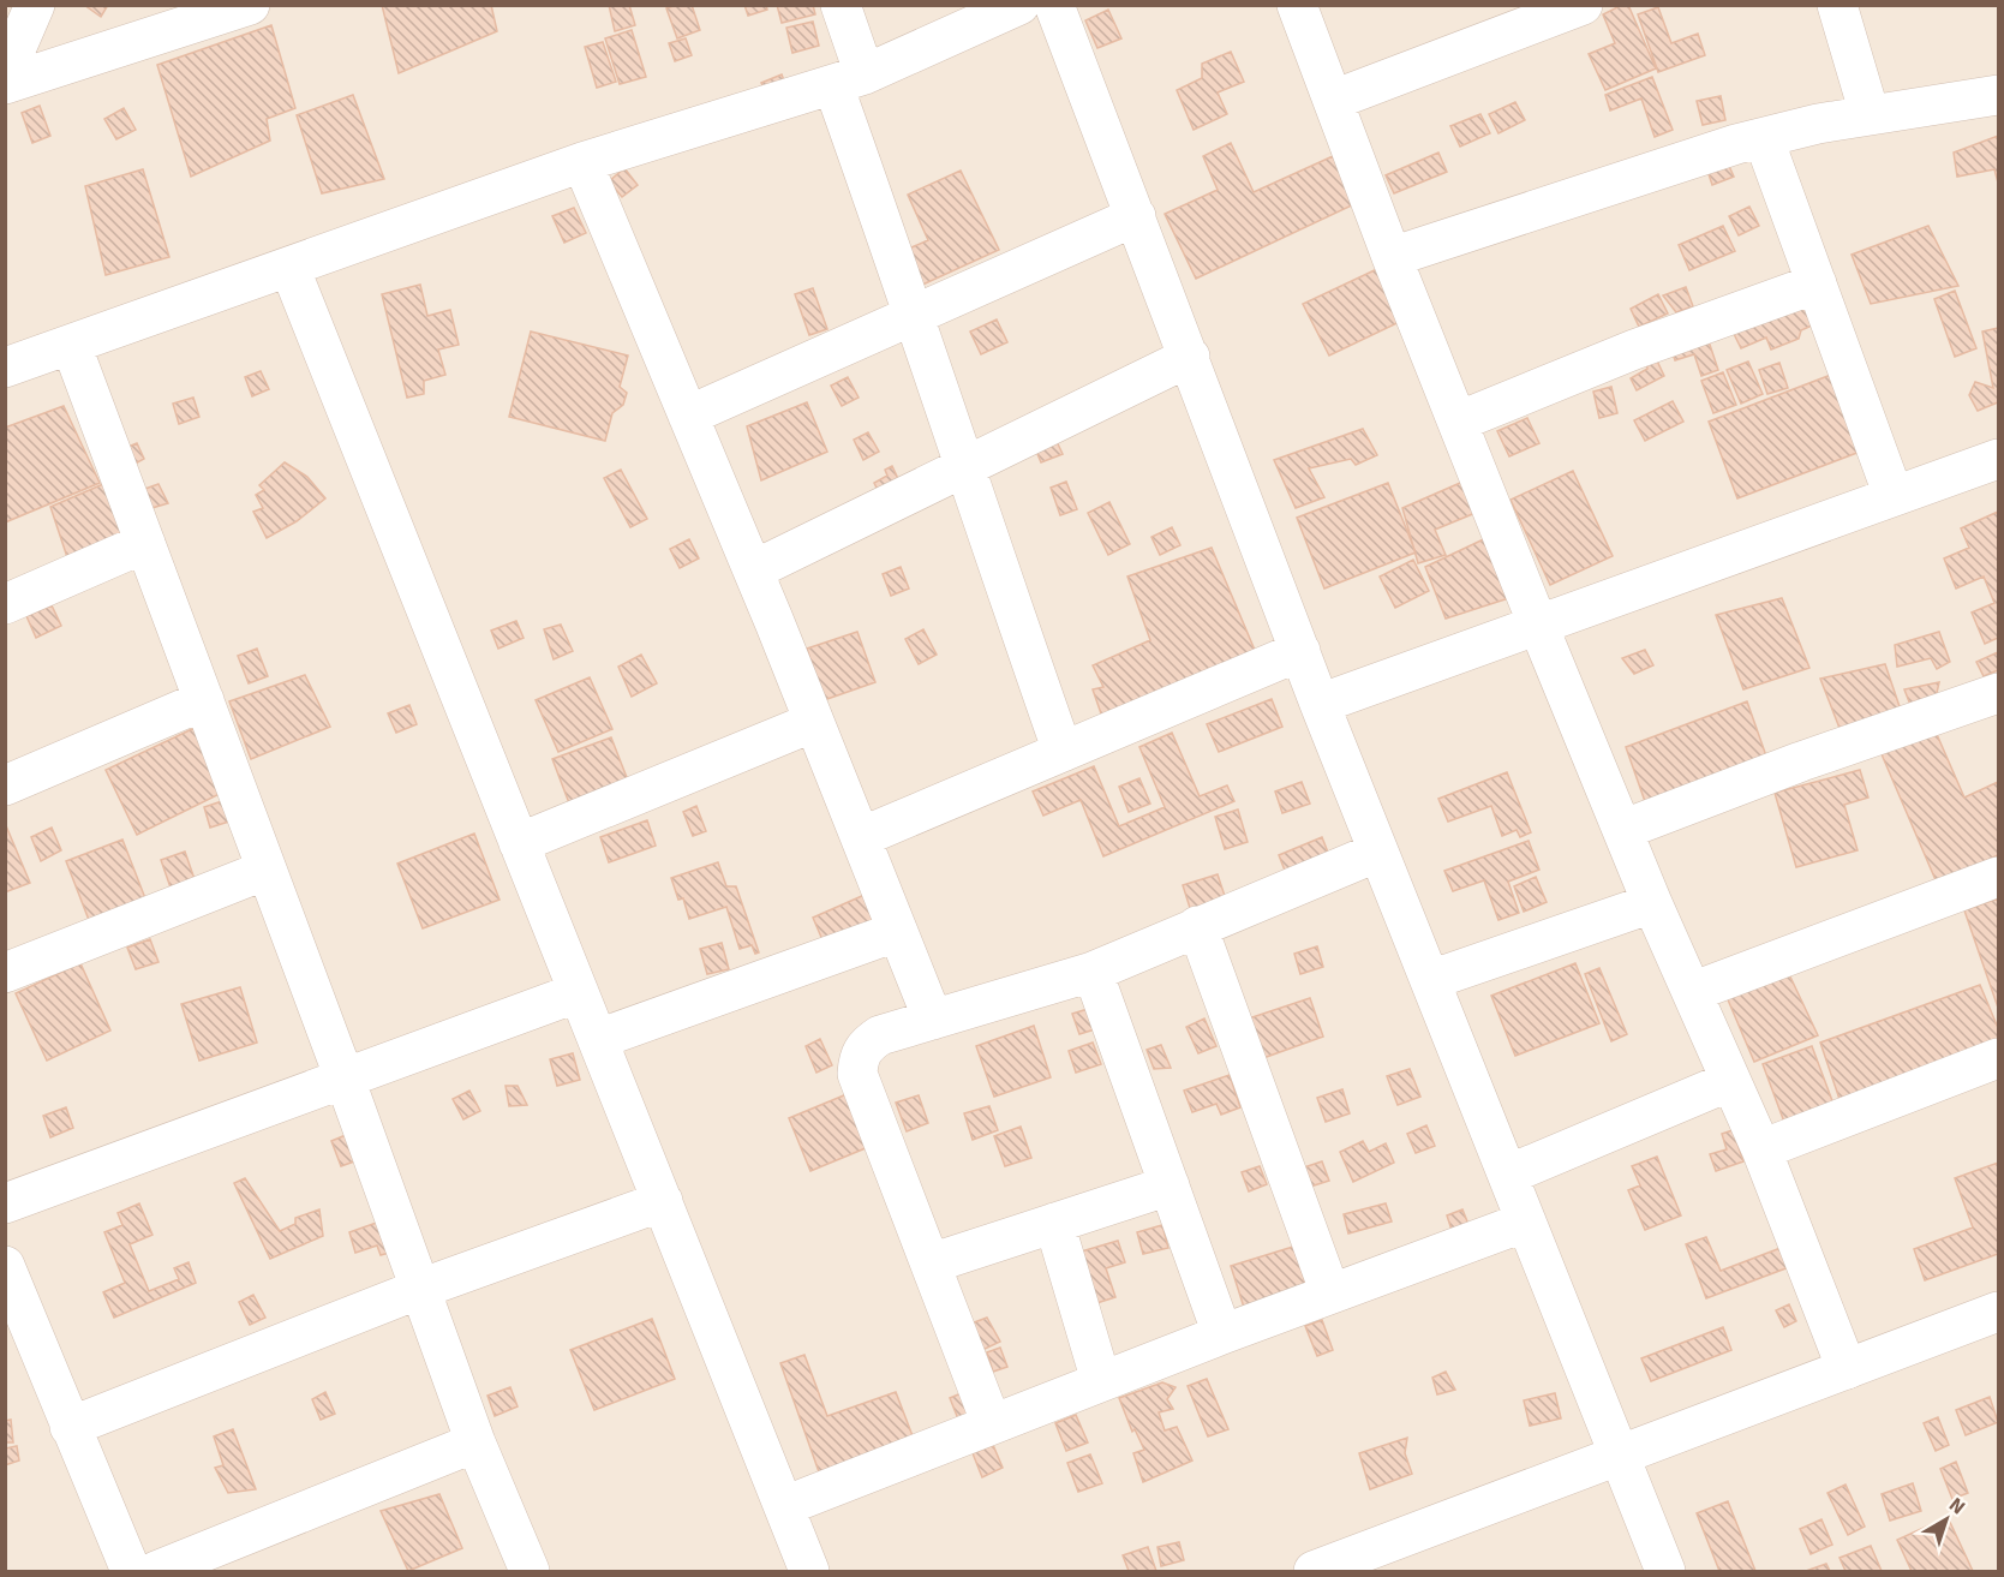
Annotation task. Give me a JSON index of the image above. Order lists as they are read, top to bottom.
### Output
{
  "north": "top right"
}
